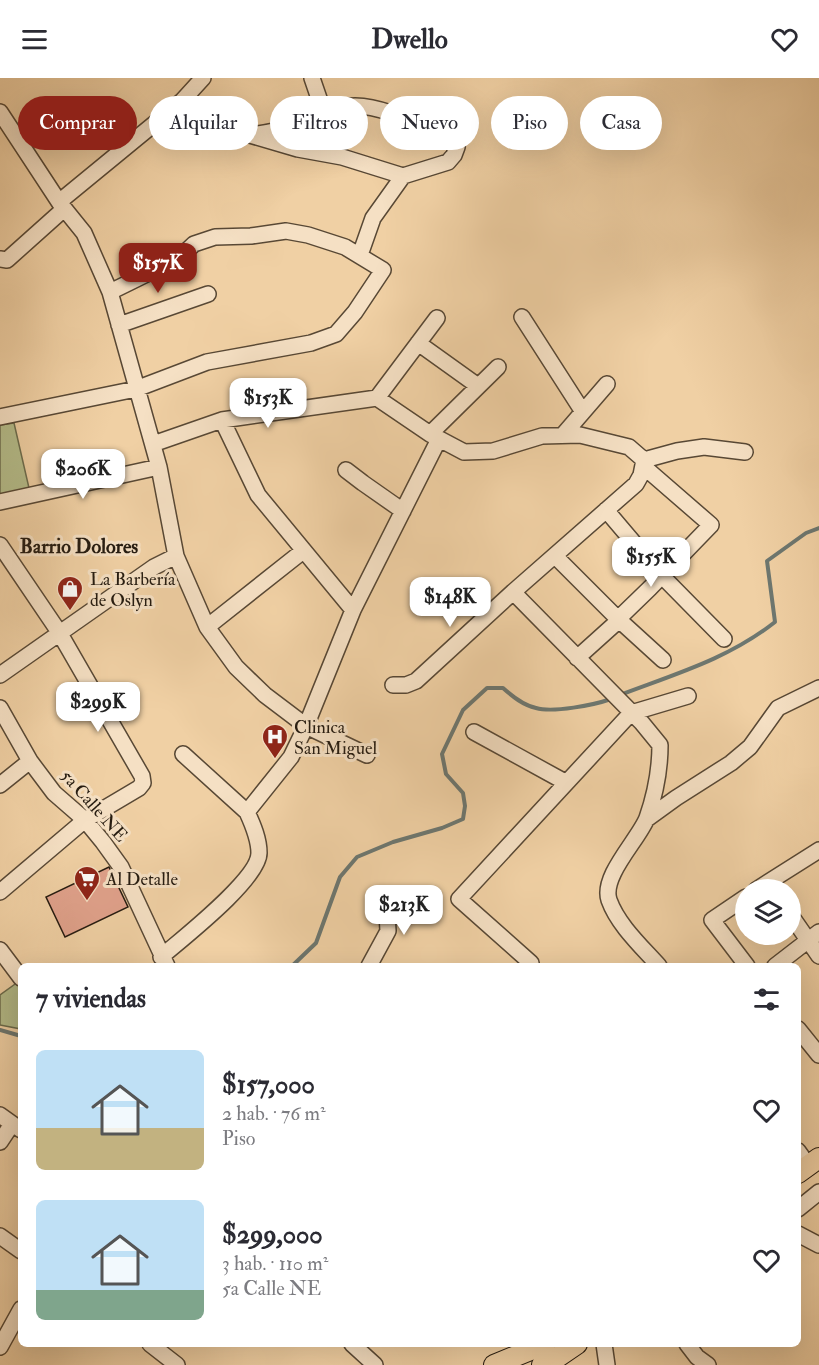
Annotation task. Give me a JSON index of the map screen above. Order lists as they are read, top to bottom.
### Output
{
  "streets": {
    "street": ["5a Calle NE"]
  },
  "districts": ["Barrio Dolores"],
  "places": {
    "shop": ["La Barbería de Oslyn"],
    "hospital": ["Clinica San Miguel"],
    "supermarket": ["Al Detalle"]
  },
  "page": {
    "header": "Dwello",
    "chip": [
      "Comprar",
      "Alquilar",
      "Filtros",
      "Nuevo",
      "Piso",
      "Casa"
    ],
    "price": [
      "$157K",
      "$153K",
      "$206K",
      "$155K",
      "$148K",
      "$299K",
      "$213K"
    ],
    "heading": "7 viviendas",
    "list": [
      {
        "name": "$157,000",
        "note": "2 hab. · 76 m² · Piso"
      },
      {
        "name": "$299,000",
        "note": "3 hab. · 110 m² · 5a Calle NE"
      }
    ]
  }
}
